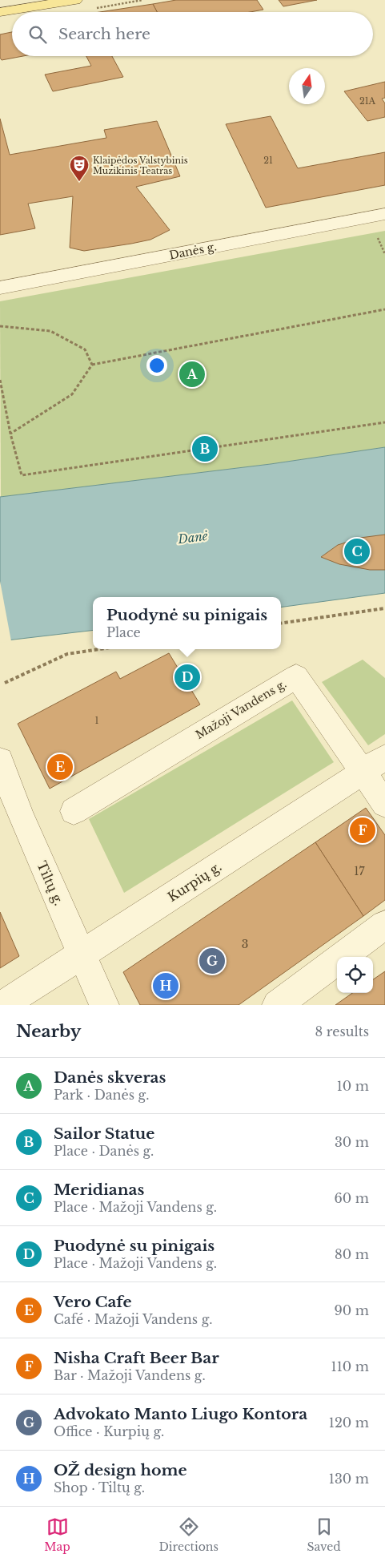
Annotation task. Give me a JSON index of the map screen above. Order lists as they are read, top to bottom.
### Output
{
  "streets": {
    "street": [
      "Danės g.",
      "Mažoji Vandens g.",
      "Kurpių g.",
      "Tiltų g."
    ]
  },
  "crossings": [
    ["Mažoji Vandens g.", "Kurpių g."],
    ["Kurpių g.", "Tiltų g."]
  ],
  "water": ["Danė"],
  "places": {
    "theatre": ["Klaipėdos Valstybinis Muzikinis Teatras"]
  },
  "house_numbers": [
    "21A",
    "21",
    "1",
    "17",
    "3"
  ],
  "north": "top",
  "page": {
    "search": "Search here",
    "pins": [
      "A",
      "B",
      "C",
      "D",
      "E",
      "F",
      "G",
      "H"
    ],
    "popup": ["Puodynė su pinigais", "Place"],
    "heading": ["Nearby", "8 results"],
    "list": [
      {
        "mark": "A",
        "name": "Danės skveras",
        "note": "Park · Danės g.",
        "value": "10 m"
      },
      {
        "mark": "B",
        "name": "Sailor Statue",
        "note": "Place · Danės g.",
        "value": "30 m"
      },
      {
        "mark": "C",
        "name": "Meridianas",
        "note": "Place · Mažoji Vandens g.",
        "value": "60 m"
      },
      {
        "mark": "D",
        "name": "Puodynė su pinigais",
        "note": "Place · Mažoji Vandens g.",
        "value": "80 m"
      },
      {
        "mark": "E",
        "name": "Vero Cafe",
        "note": "Café · Mažoji Vandens g.",
        "value": "90 m"
      },
      {
        "mark": "F",
        "name": "Nisha Craft Beer Bar",
        "note": "Bar · Mažoji Vandens g.",
        "value": "110 m"
      },
      {
        "mark": "G",
        "name": "Advokato Manto Liugo Kontora",
        "note": "Office · Kurpių g.",
        "value": "120 m"
      },
      {
        "mark": "H",
        "name": "OŽ design home",
        "note": "Shop · Tiltų g.",
        "value": "130 m"
      }
    ],
    "nav": ["Map", "Directions", "Saved"]
  }
}
